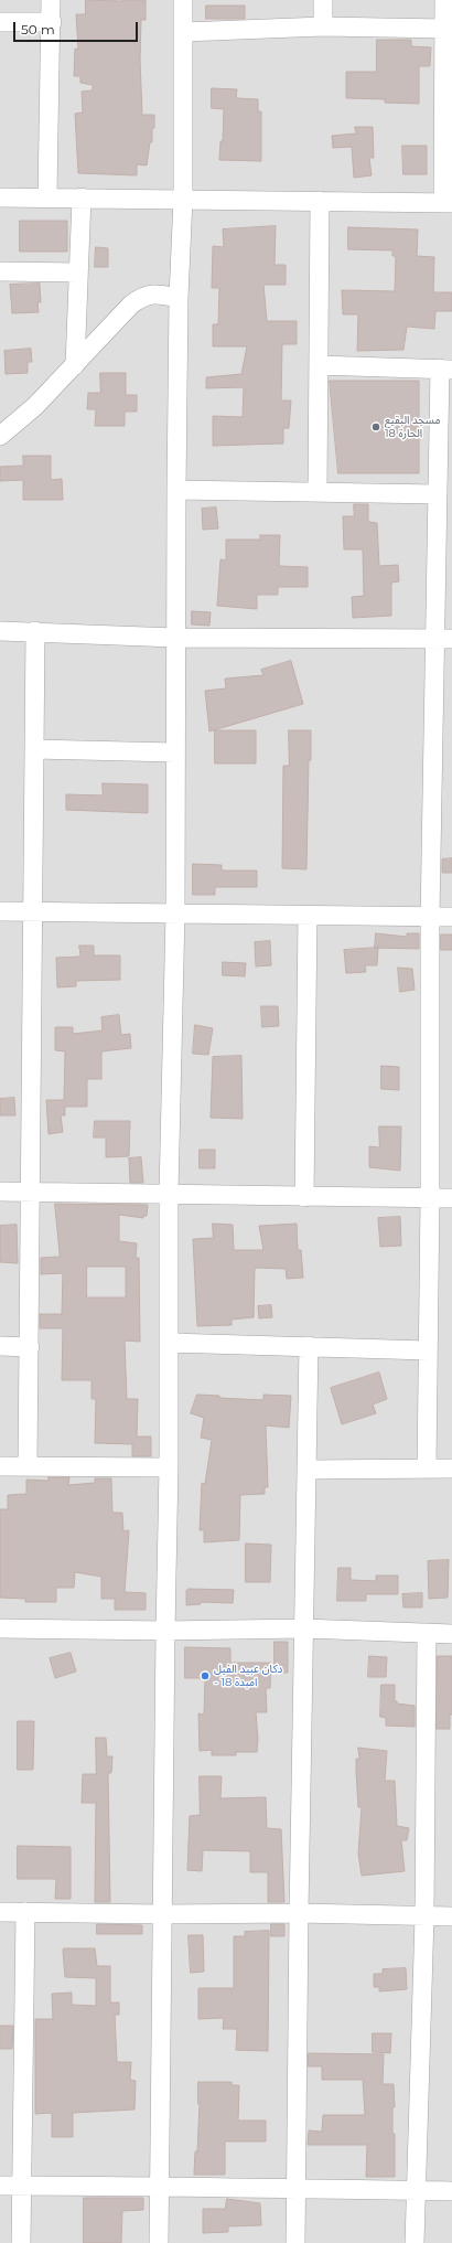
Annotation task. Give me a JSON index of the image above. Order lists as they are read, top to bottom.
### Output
{
  "places": ["مسجد البقيع الحارة 18", "دكان عبيد الفيل - امبدة 18"],
  "scale_bar": "50 m"
}
